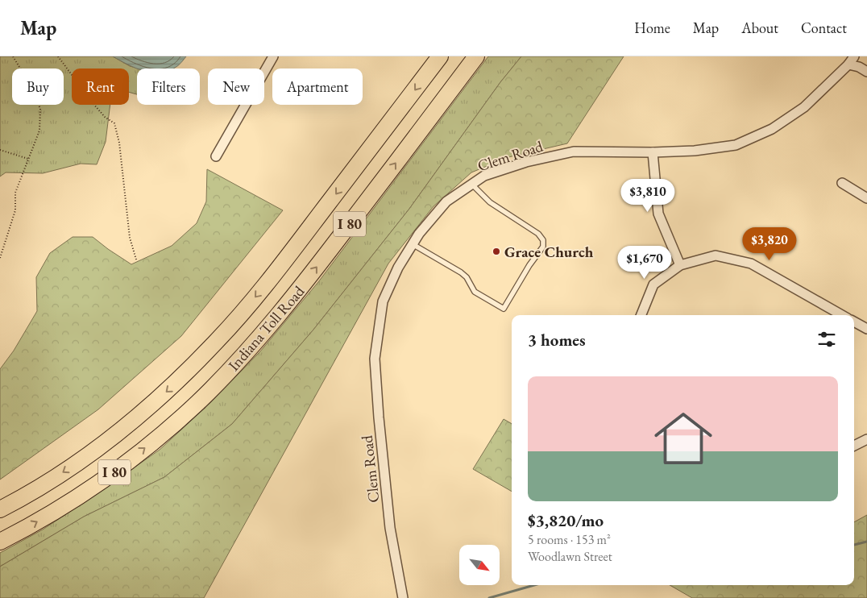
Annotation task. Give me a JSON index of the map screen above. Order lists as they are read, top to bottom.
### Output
{
  "streets": {
    "highway": ["I 80", "Indiana Toll Road"],
    "street": ["Clem Road"]
  },
  "places": ["Grace Church"],
  "north": "bottom right",
  "page": {
    "header": "Map",
    "nav": [
      "Home",
      "Map",
      "About",
      "Contact"
    ],
    "chip": [
      "Buy",
      "Rent",
      "Filters",
      "New",
      "Apartment"
    ],
    "price": ["$3,810", "$3,820", "$1,670"],
    "heading": "3 homes",
    "list": [
      {
        "name": "$3,820/mo",
        "note": "5 rooms · 153 m² · Woodlawn Street"
      }
    ]
  }
}
